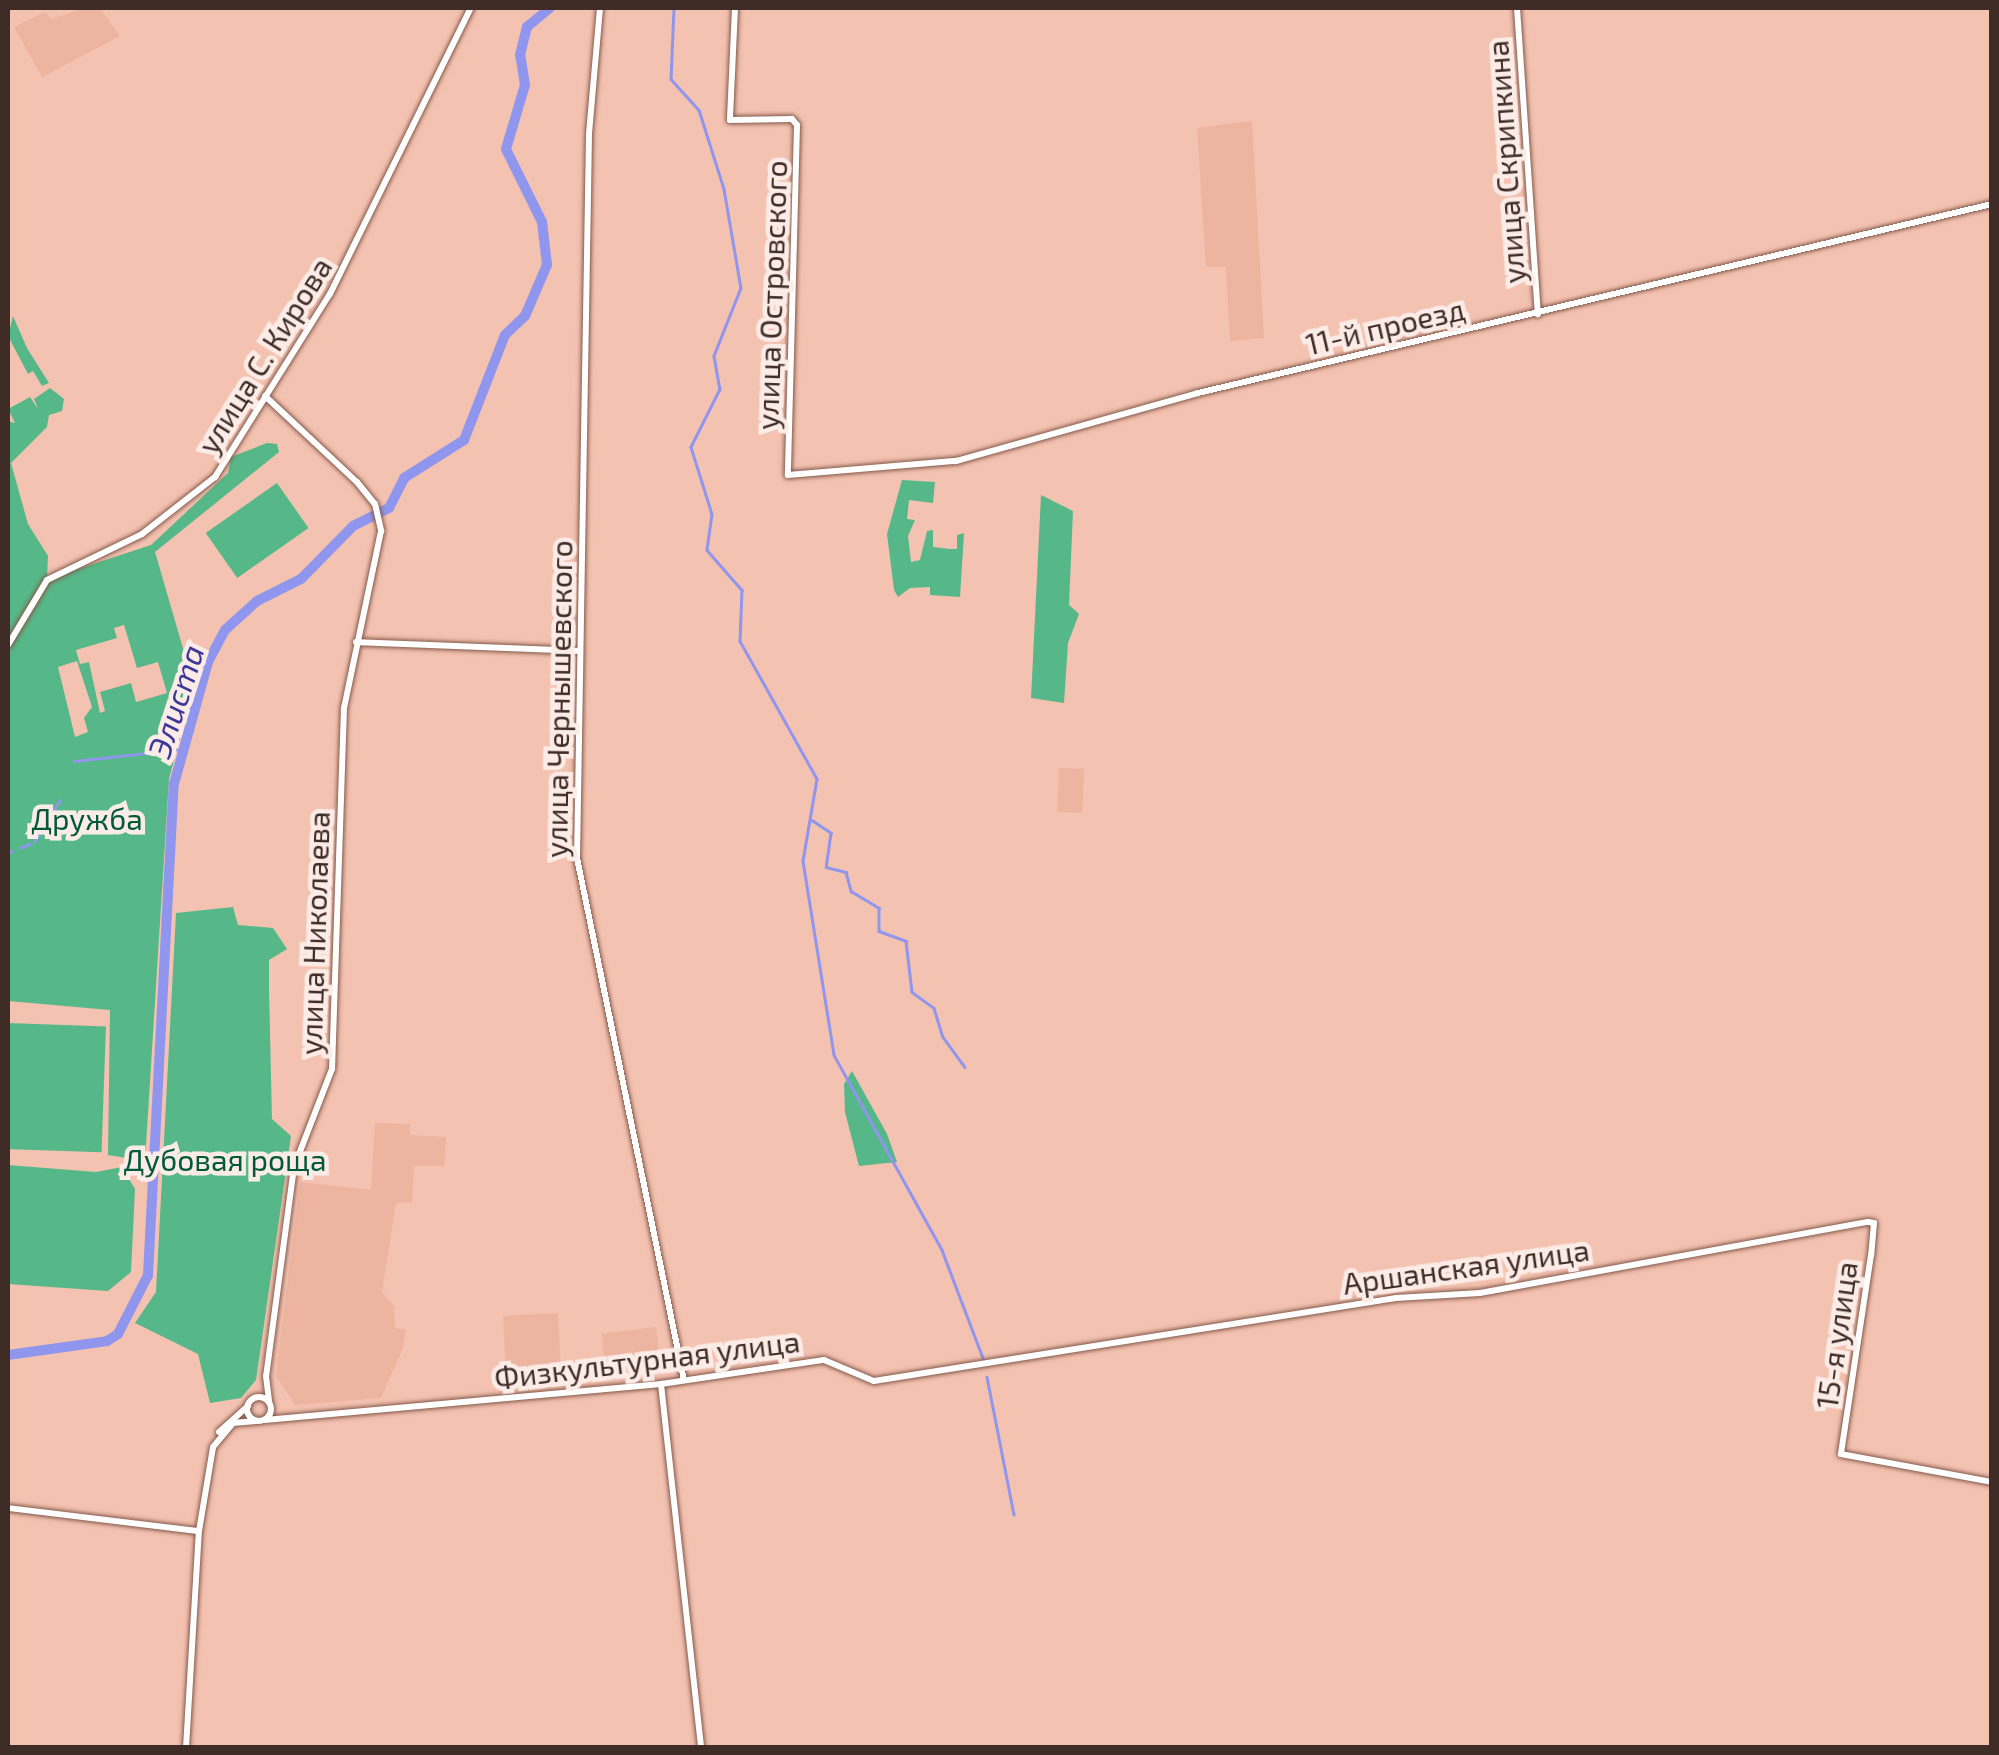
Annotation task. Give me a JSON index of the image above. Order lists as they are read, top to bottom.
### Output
{
  "streets": {
    "street": [
      "улица Скрипкина",
      "улица Островского",
      "11-й проезд",
      "улица С. Кирова",
      "улица Чернышевского",
      "улица Николаева",
      "Аршанская улица",
      "15-я улица",
      "Физкультурная улица"
    ]
  },
  "crossings": [
    ["улица Скрипкина", "11-й проезд"],
    ["улица Островского", "11-й проезд"],
    ["улица С. Кирова", "улица Николаева"],
    ["улица Чернышевского", "Физкультурная улица"],
    ["Аршанская улица", "15-я улица"],
    ["Аршанская улица", "Физкультурная улица"]
  ],
  "water": ["Элиста"],
  "parks": ["Дружба", "Дубовая роща"]
}
